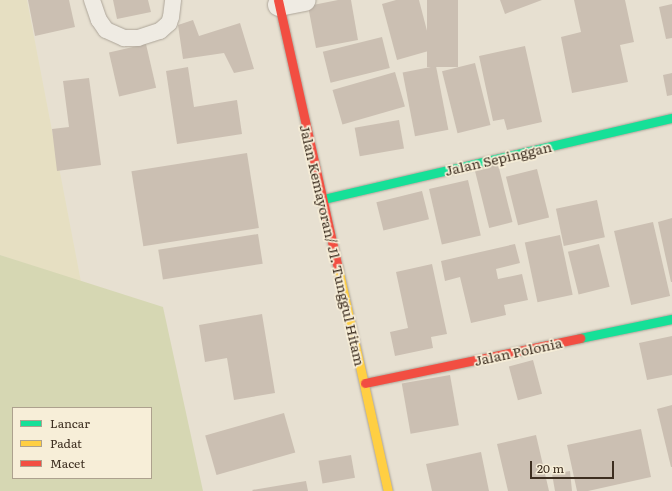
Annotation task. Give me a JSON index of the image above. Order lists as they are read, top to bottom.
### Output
{
  "streets": {
    "street": ["Jalan Sepinggan", "Jalan Kemayoran/ Jl. Tunggul Hitam", "Jalan Polonia"]
  },
  "crossings": [
    ["Jalan Sepinggan", "Jalan Kemayoran/ Jl. Tunggul Hitam"],
    ["Jalan Kemayoran/ Jl. Tunggul Hitam", "Jalan Polonia"]
  ],
  "legend": ["Lancar", "Padat", "Macet"],
  "scale_bar": "20 m"
}
